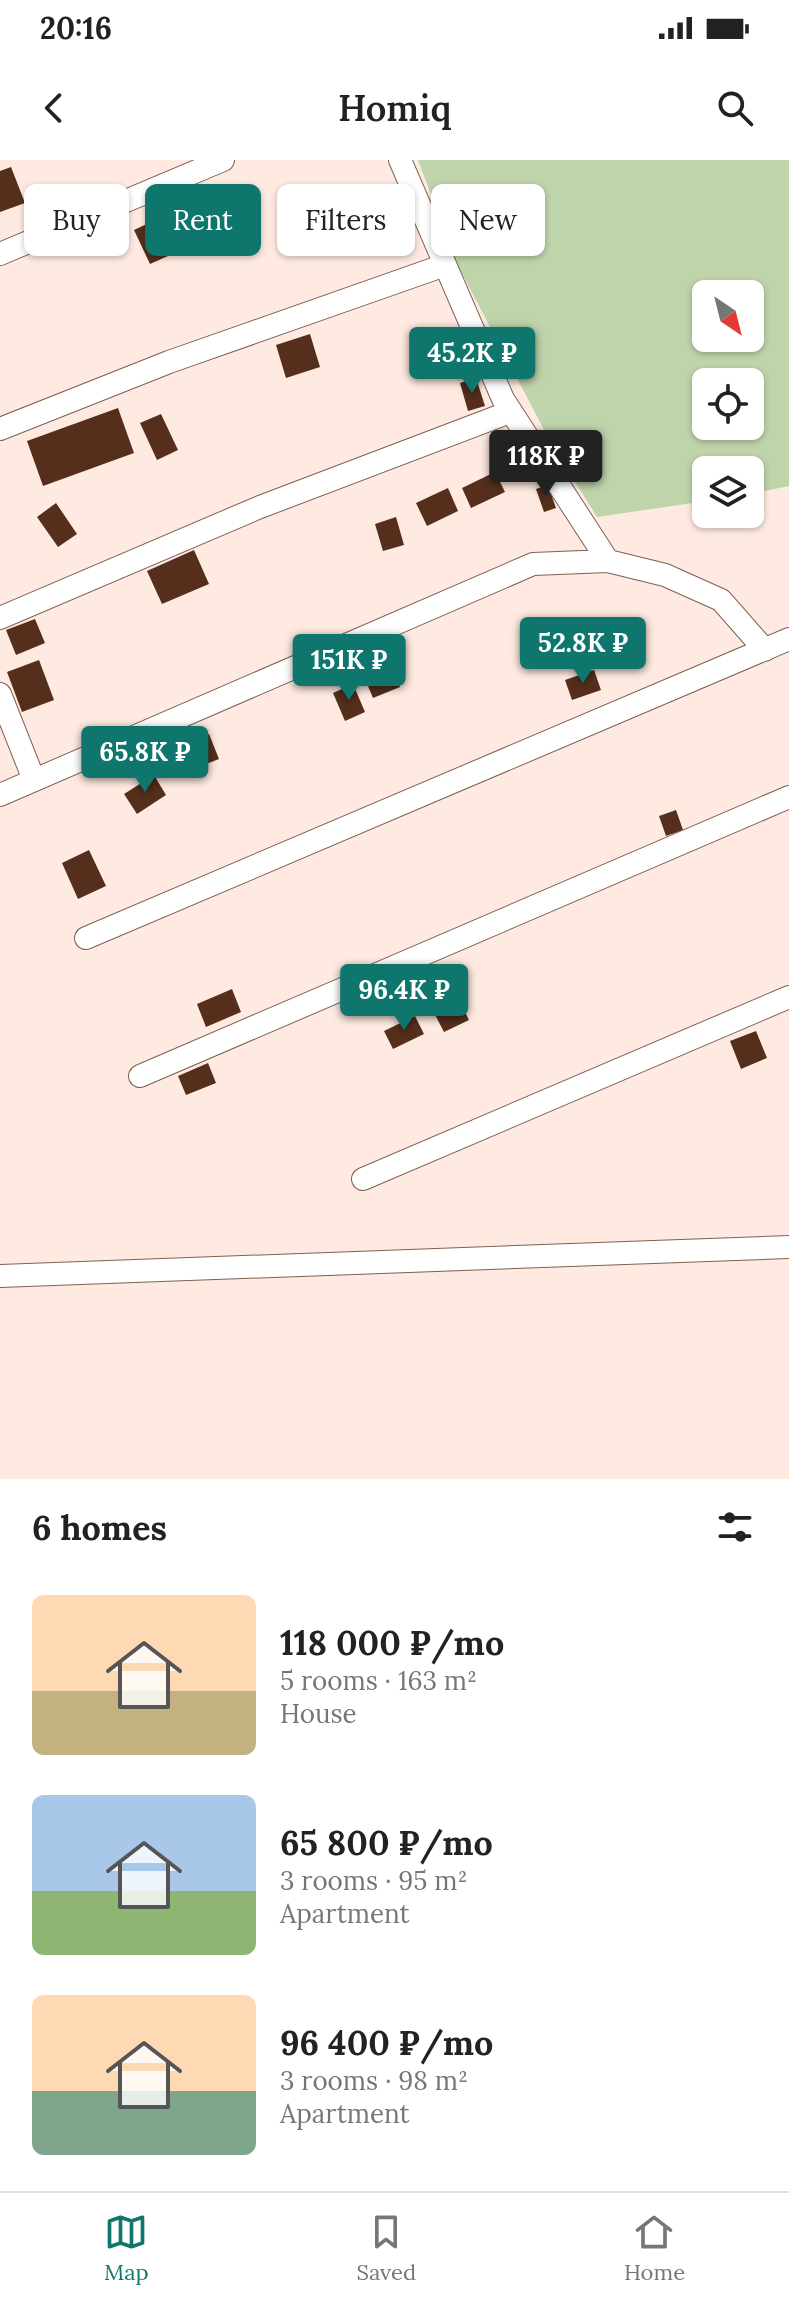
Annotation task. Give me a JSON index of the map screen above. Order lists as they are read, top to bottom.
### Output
{
  "north": "bottom right",
  "page": {
    "status": "20:16",
    "header": "Homiq",
    "chip": [
      "Buy",
      "Rent",
      "Filters",
      "New"
    ],
    "price": [
      "45.2K ₽",
      "118K ₽",
      "52.8K ₽",
      "151K ₽",
      "65.8K ₽",
      "96.4K ₽"
    ],
    "heading": "6 homes",
    "list": [
      {
        "name": "118 000 ₽/mo",
        "note": "5 rooms · 163 m² · House"
      },
      {
        "name": "65 800 ₽/mo",
        "note": "3 rooms · 95 m² · Apartment"
      },
      {
        "name": "96 400 ₽/mo",
        "note": "3 rooms · 98 m² · Apartment"
      }
    ],
    "tabs": ["Map", "Saved", "Home"]
  }
}
